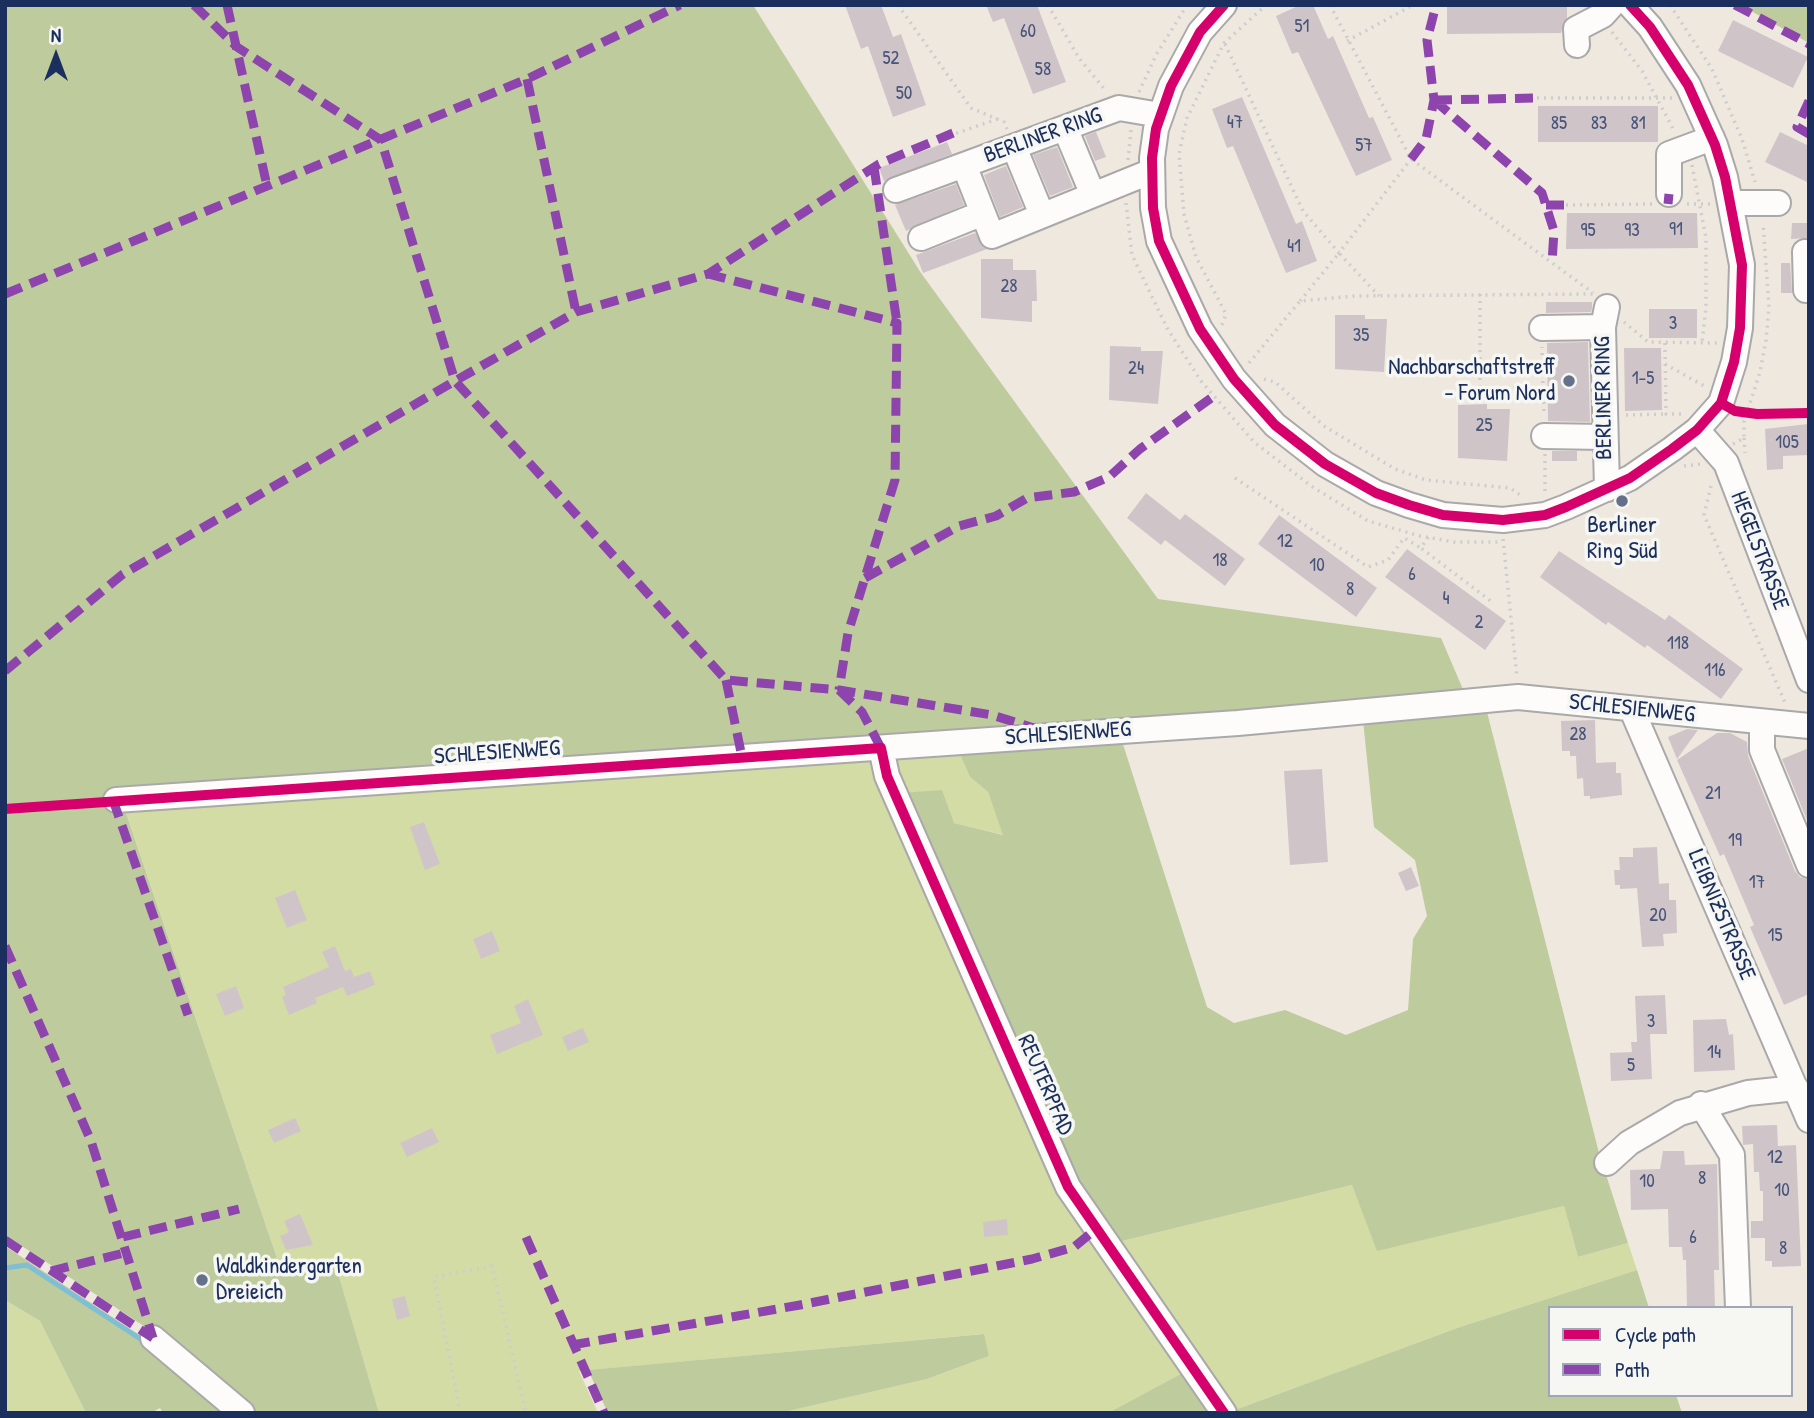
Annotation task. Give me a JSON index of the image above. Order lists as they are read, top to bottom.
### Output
{
  "streets": {
    "street": [
      "BERLINER RING",
      "HEGELSTRASSE",
      "SCHLESIENWEG",
      "LEIBNIZSTRASSE",
      "REUTERPFAD"
    ]
  },
  "crossings": [
    ["BERLINER RING", "HEGELSTRASSE"],
    ["SCHLESIENWEG", "LEIBNIZSTRASSE"],
    ["SCHLESIENWEG", "REUTERPFAD"]
  ],
  "places": ["Nachbarschaftstreff - Forum Nord", "Berliner Ring Süd", "Waldkindergarten Dreieich"],
  "house_numbers": [
    "51",
    "60",
    "52",
    "58",
    "50",
    "47",
    "85",
    "83",
    "81",
    "57",
    "91",
    "95",
    "93",
    "41",
    "28",
    "3",
    "35",
    "24",
    "1-5",
    "25",
    "105",
    "12",
    "18",
    "10",
    "6",
    "8",
    "4",
    "2",
    "118",
    "116",
    "28",
    "21",
    "19",
    "17",
    "20",
    "15",
    "3",
    "14",
    "5",
    "12",
    "8",
    "10",
    "10",
    "6",
    "8"
  ],
  "legend": ["Cycle path", "Path"],
  "north": "top"
}
